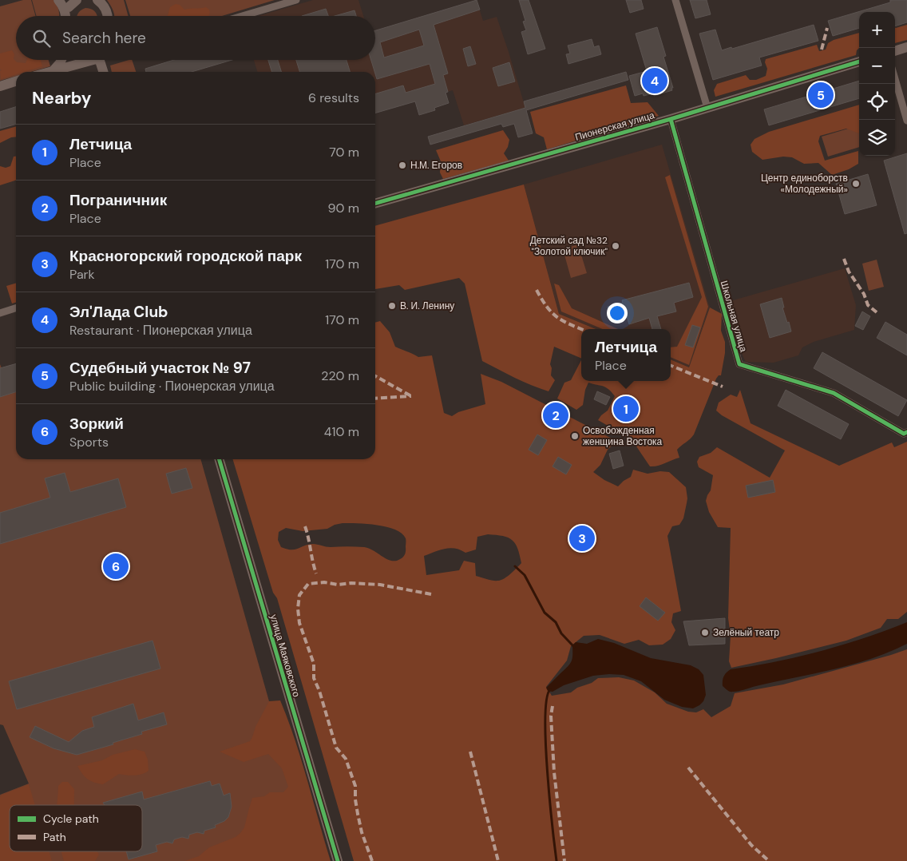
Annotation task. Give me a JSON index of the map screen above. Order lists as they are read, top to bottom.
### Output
{
  "streets": {
    "street": ["Пионерская улица", "Школьная улица", "улица Маяковского"]
  },
  "crossings": [
    ["Пионерская улица", "Школьная улица"]
  ],
  "places": [
    "Н.М. Егоров",
    "Центр единоборств «Молодежный»",
    "Детский сад №32 \"Золотой ключик\"",
    "В. И. Ленину",
    "Освобожденная женщина Востока",
    "Зелёный театр"
  ],
  "legend": ["Cycle path", "Path"],
  "page": {
    "map_buttons": ["+", "−"],
    "search": "Search here",
    "pins": [
      "4",
      "5",
      "1",
      "2",
      "3",
      "6"
    ],
    "heading": ["Nearby", "6 results"],
    "list": [
      {
        "mark": "1",
        "name": "Летчица",
        "note": "Place",
        "value": "70 m"
      },
      {
        "mark": "2",
        "name": "Пограничник",
        "note": "Place",
        "value": "90 m"
      },
      {
        "mark": "3",
        "name": "Красногорский городской парк",
        "note": "Park",
        "value": "170 m"
      },
      {
        "mark": "4",
        "name": "Эл'Лада Club",
        "note": "Restaurant · Пионерская улица",
        "value": "170 m"
      },
      {
        "mark": "5",
        "name": "Судебный участок № 97",
        "note": "Public building · Пионерская улица",
        "value": "220 m"
      },
      {
        "mark": "6",
        "name": "Зоркий",
        "note": "Sports",
        "value": "410 m"
      }
    ],
    "popup": ["Летчица", "Place"]
  }
}
